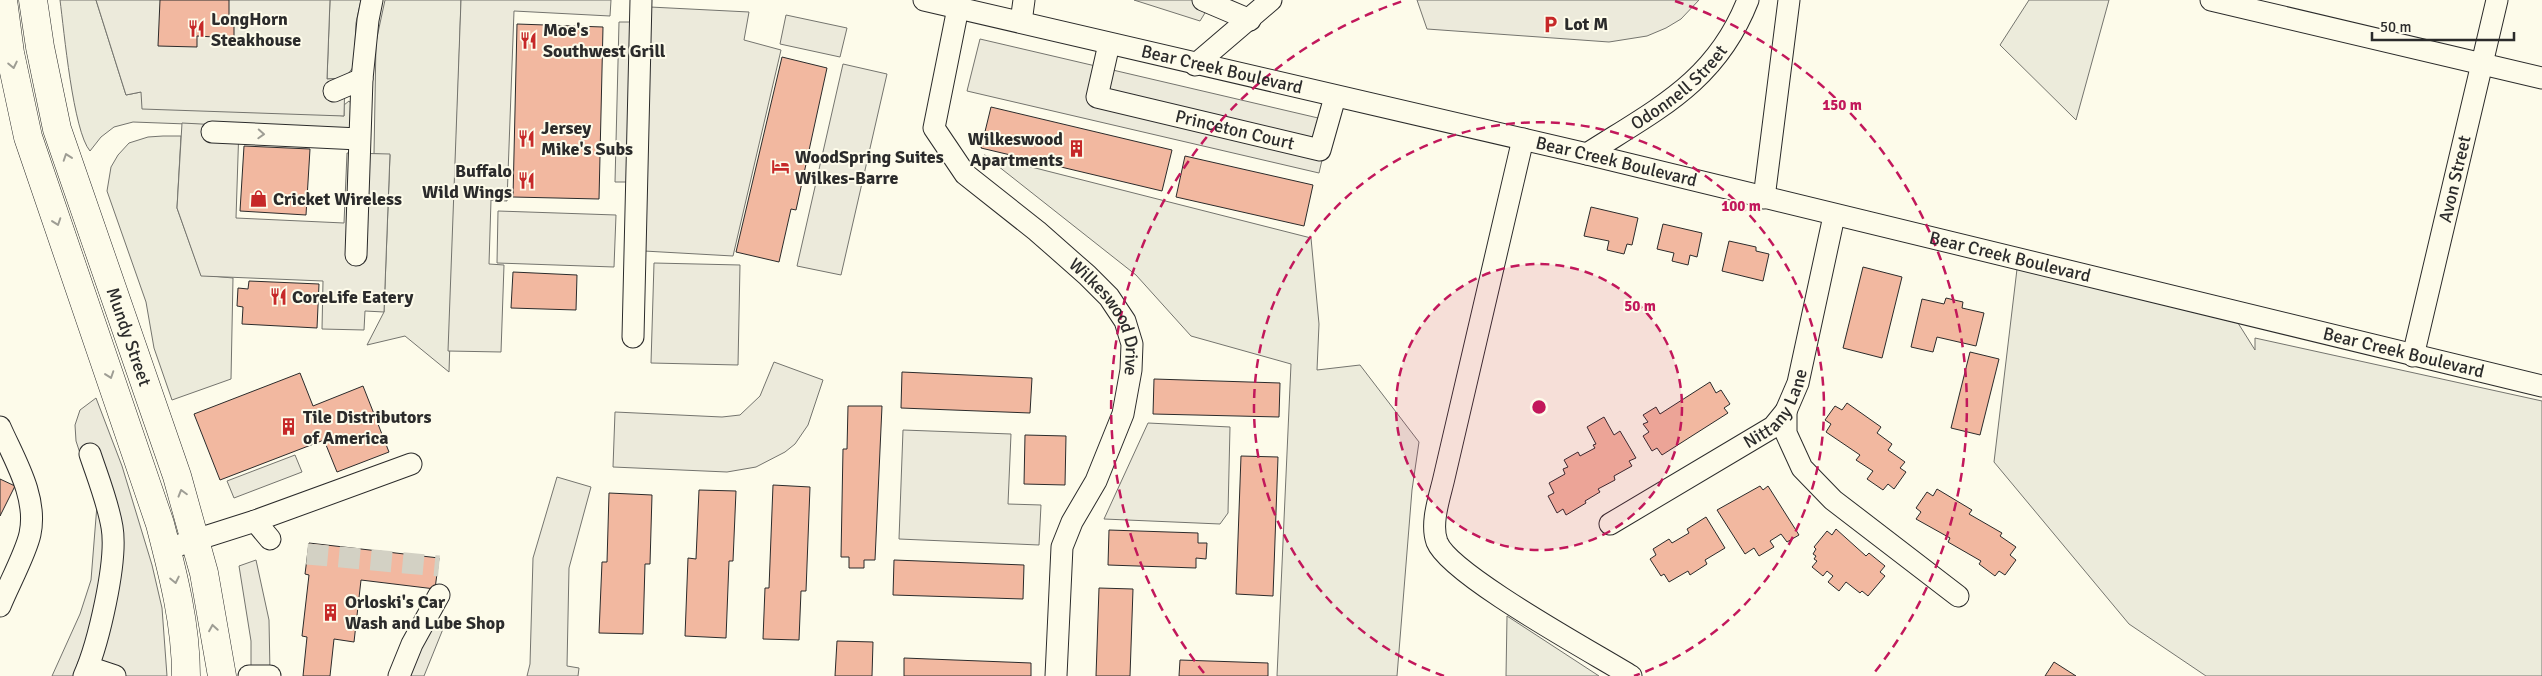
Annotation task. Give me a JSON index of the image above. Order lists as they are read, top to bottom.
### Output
{
  "streets": {
    "main road": ["Mundy Street"],
    "street": [
      "Bear Creek Boulevard",
      "Odonnell Street",
      "Princeton Court",
      "Avon Street",
      "Wilkeswood Drive",
      "Nittany Lane"
    ]
  },
  "crossings": [
    ["Bear Creek Boulevard", "Odonnell Street"],
    ["Bear Creek Boulevard", "Princeton Court"],
    ["Bear Creek Boulevard", "Avon Street"],
    ["Bear Creek Boulevard", "Wilkeswood Drive"],
    ["Bear Creek Boulevard", "Nittany Lane"]
  ],
  "places": {
    "parking": ["Lot M"],
    "restaurant": [
      "LongHorn Steakhouse",
      "Moe's Southwest Grill",
      "Jersey Mike's Subs",
      "Buffalo Wild Wings",
      "CoreLife Eatery"
    ],
    "building": ["Wilkeswood Apartments", "Tile Distributors of America", "Orloski's Car Wash and Lube Shop"],
    "hotel": ["WoodSpring Suites Wilkes-Barre"],
    "shop": ["Cricket Wireless"]
  },
  "scale_bar": "50 m",
  "rings": ["150 m", "100 m", "50 m"]
}
